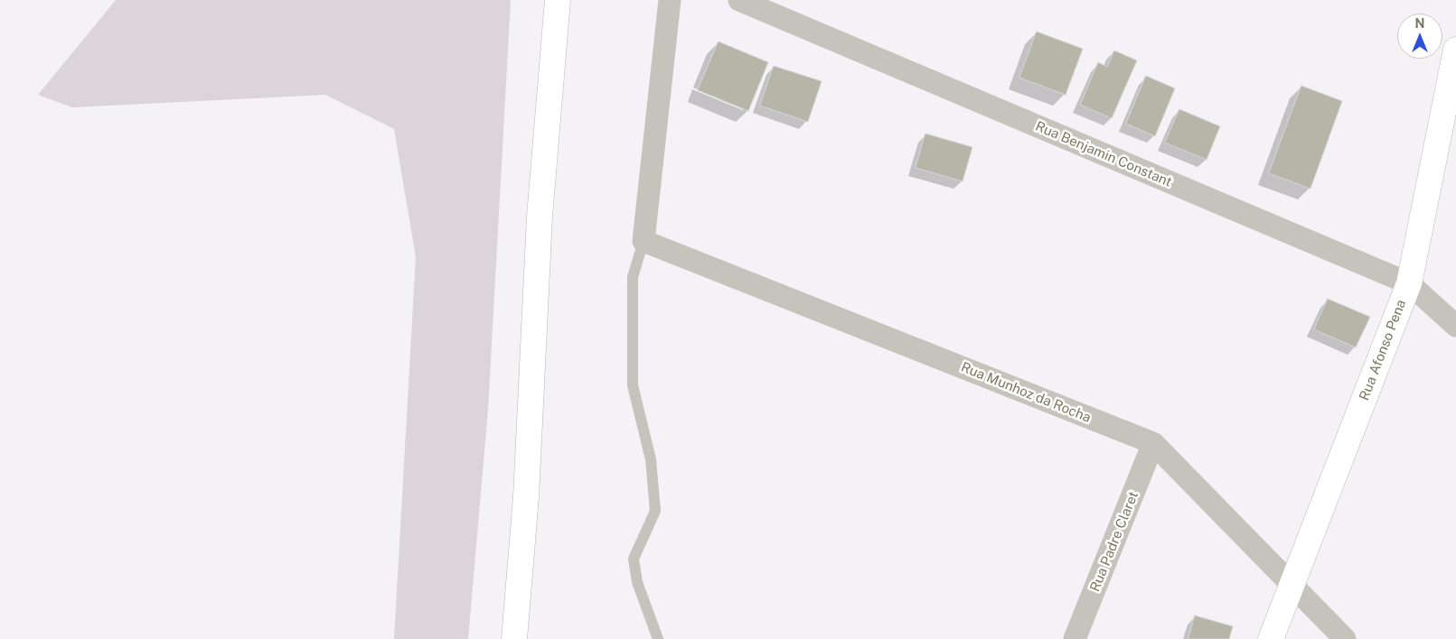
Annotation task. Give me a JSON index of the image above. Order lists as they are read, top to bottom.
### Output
{
  "streets": {
    "main road": ["Rua Afonso Pena"],
    "street": ["Rua Benjamin Constant", "Rua Munhoz da Rocha", "Rua Padre Claret"]
  },
  "crossings": [
    ["Rua Benjamin Constant", "Rua Afonso Pena"],
    ["Rua Afonso Pena", "Rua Munhoz da Rocha"],
    ["Rua Munhoz da Rocha", "Rua Padre Claret"]
  ],
  "north": "top"
}
